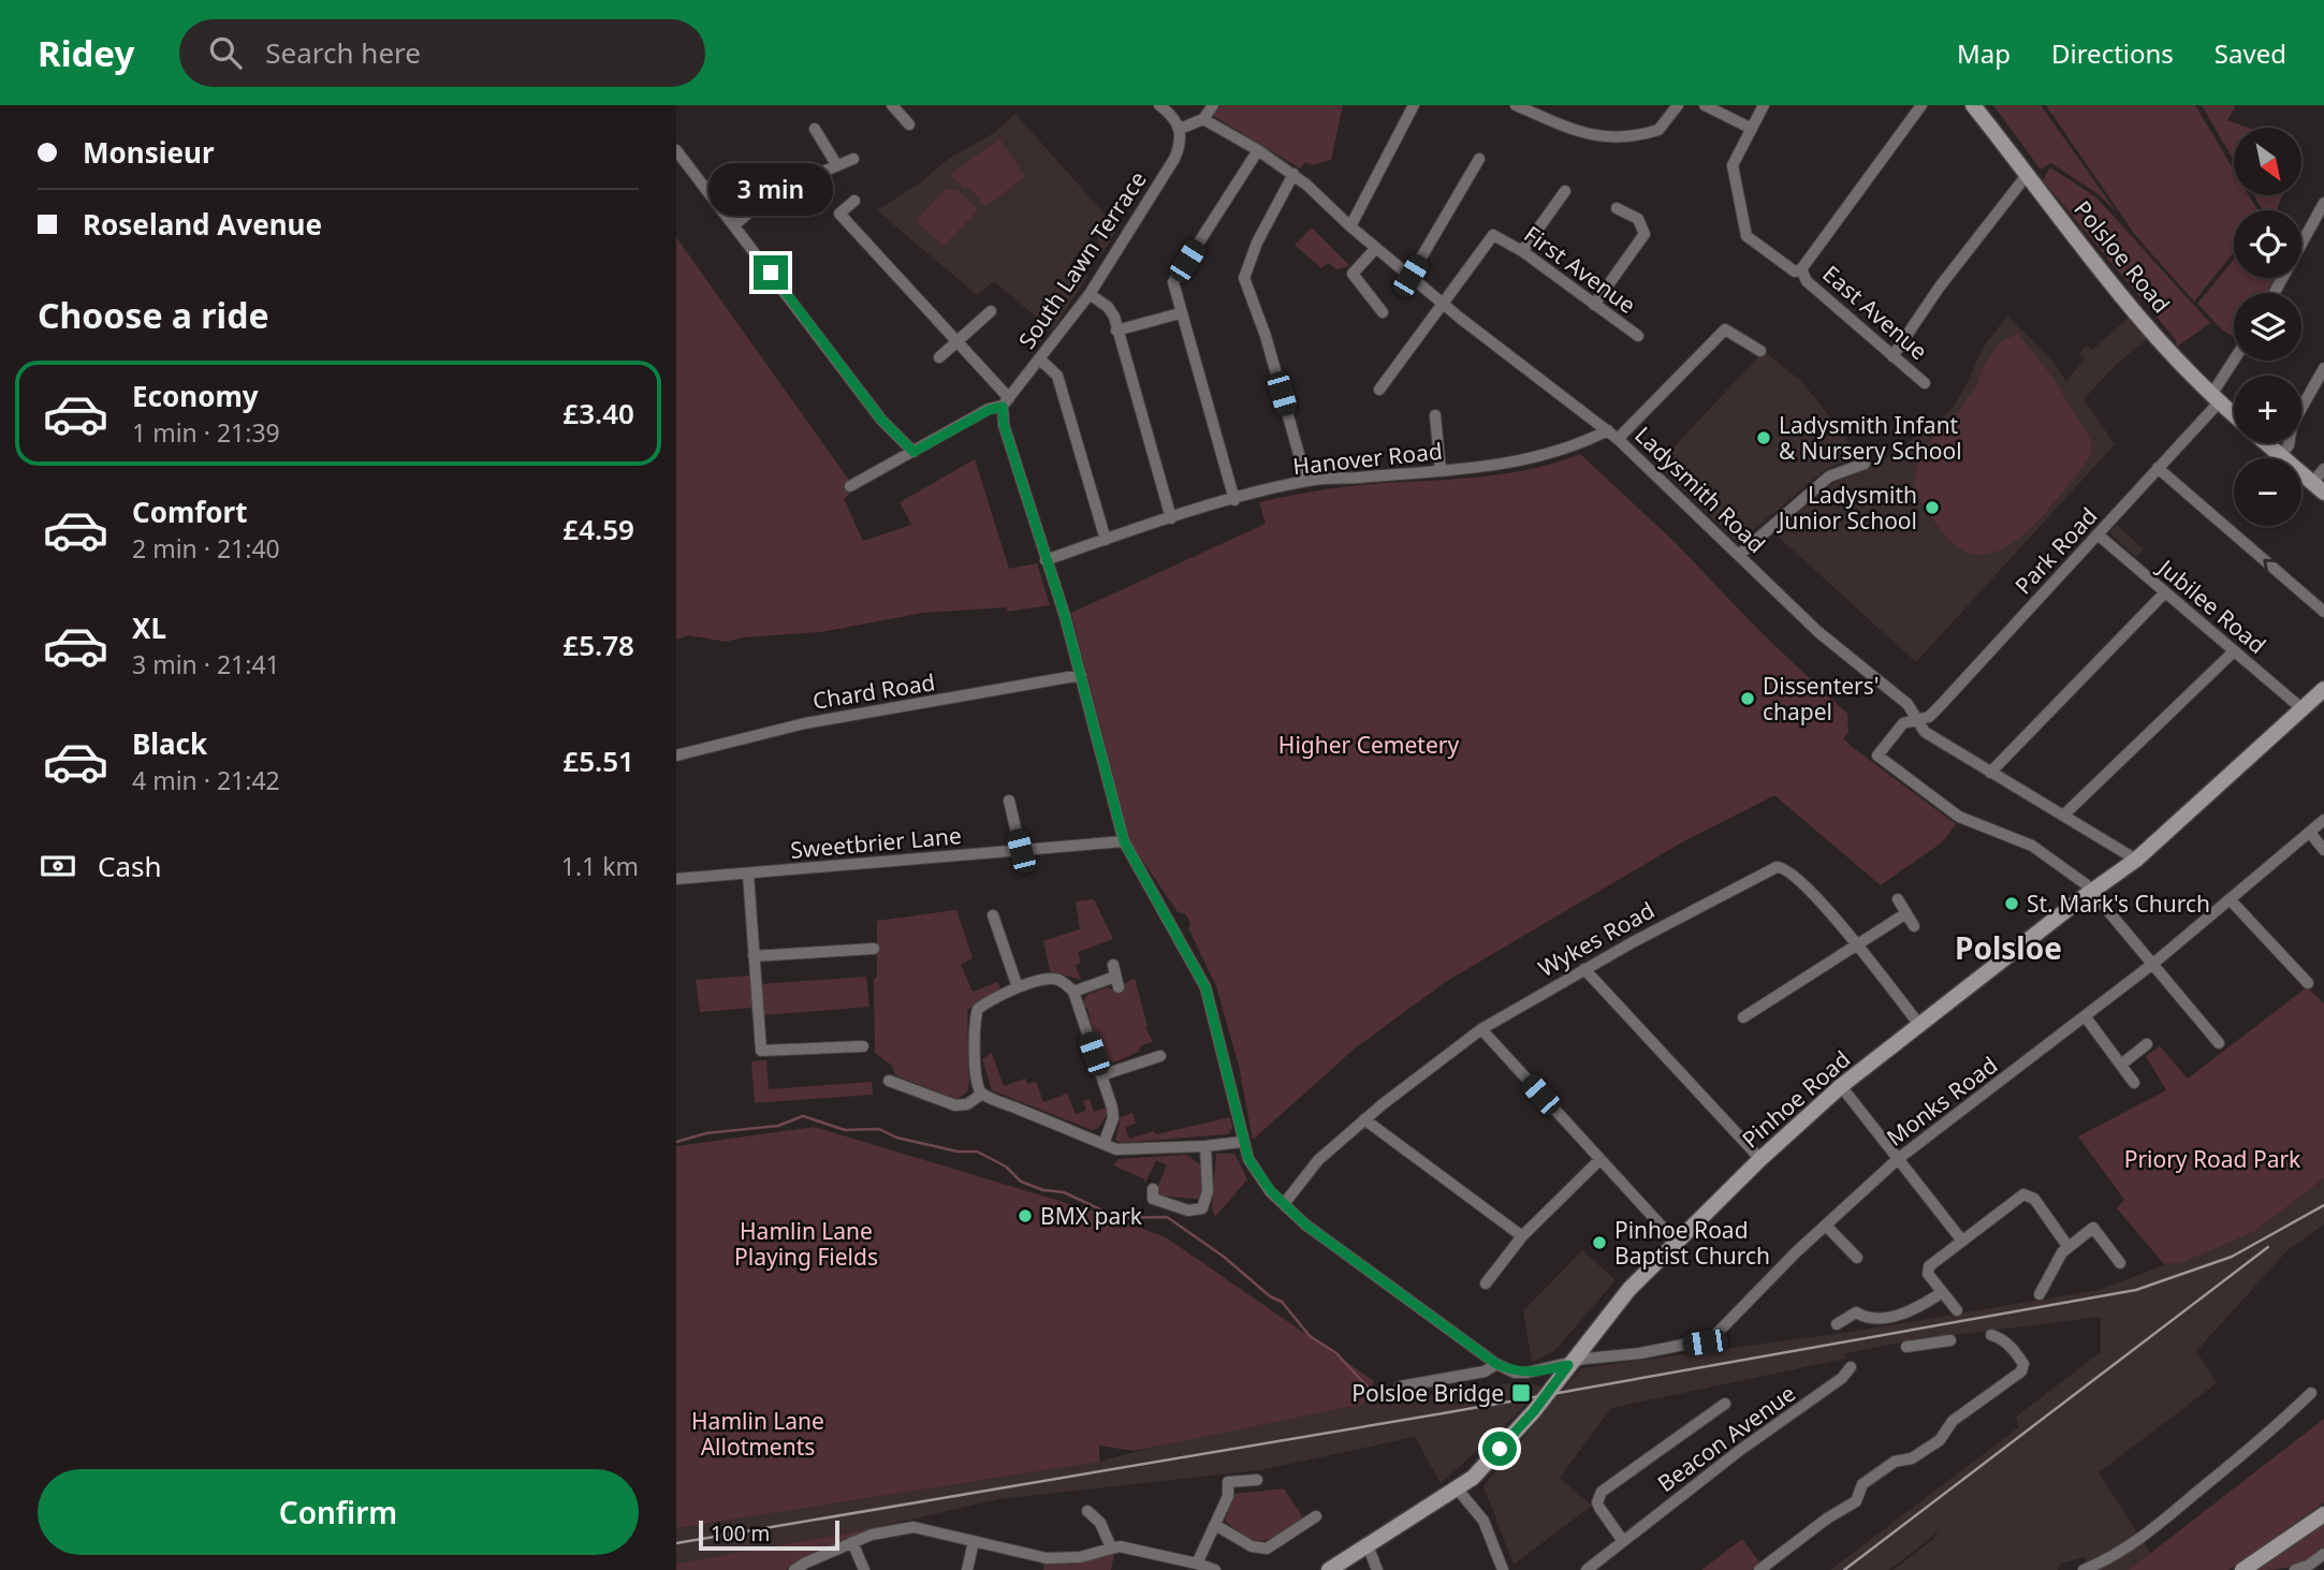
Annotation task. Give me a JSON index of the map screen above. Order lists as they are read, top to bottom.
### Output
{
  "streets": {
    "main road": ["Polsloe Road", "Pinhoe Road"],
    "street": [
      "South Lawn Terrace",
      "First Avenue",
      "East Avenue",
      "Hanover Road",
      "Ladysmith Road",
      "Park Road",
      "Jubilee Road",
      "Chard Road",
      "Sweetbrier Lane",
      "Wykes Road",
      "Monks Road",
      "Beacon Avenue"
    ]
  },
  "crossings": [
    ["Polsloe Road", "Park Road"],
    ["First Avenue", "Ladysmith Road"],
    ["Hanover Road", "Ladysmith Road"],
    ["Ladysmith Road", "Park Road"],
    ["Ladysmith Road", "Pinhoe Road"],
    ["Park Road", "Jubilee Road"],
    ["Park Road", "Pinhoe Road"],
    ["Jubilee Road", "Pinhoe Road"],
    ["Wykes Road", "Pinhoe Road"],
    ["Pinhoe Road", "Monks Road"]
  ],
  "districts": ["Polsloe"],
  "parks": [
    "Higher Cemetery",
    "Priory Road Park",
    "Hamlin Lane Playing Fields",
    "Hamlin Lane Allotments"
  ],
  "places": {
    "other": [
      "Ladysmith Infant & Nursery School",
      "Ladysmith Junior School",
      "Dissenters' chapel",
      "St. Mark's Church",
      "BMX park",
      "Pinhoe Road Baptist Church"
    ],
    "transit": ["Polsloe Bridge"]
  },
  "scale_bar": "100 m",
  "north": "bottom right",
  "page": {
    "header": "Ridey",
    "search": "Search here",
    "nav": ["Map", "Directions", "Saved"],
    "banner": ["Monsieur", "Roseland Avenue"],
    "map_buttons": ["+", "−"],
    "bubble": "3 min",
    "heading": "Choose a ride",
    "list": [
      {
        "name": "Economy",
        "note": "1 min · 21:39",
        "value": "£3.40"
      },
      {
        "name": "Comfort",
        "note": "2 min · 21:40",
        "value": "£4.59"
      },
      {
        "name": "XL",
        "note": "3 min · 21:41",
        "value": "£5.78"
      },
      {
        "name": "Black",
        "note": "4 min · 21:42",
        "value": "£5.51"
      }
    ],
    "pay": ["Cash", "1.1 km"],
    "buttons": "Confirm",
    "scale": "100 m"
  }
}
